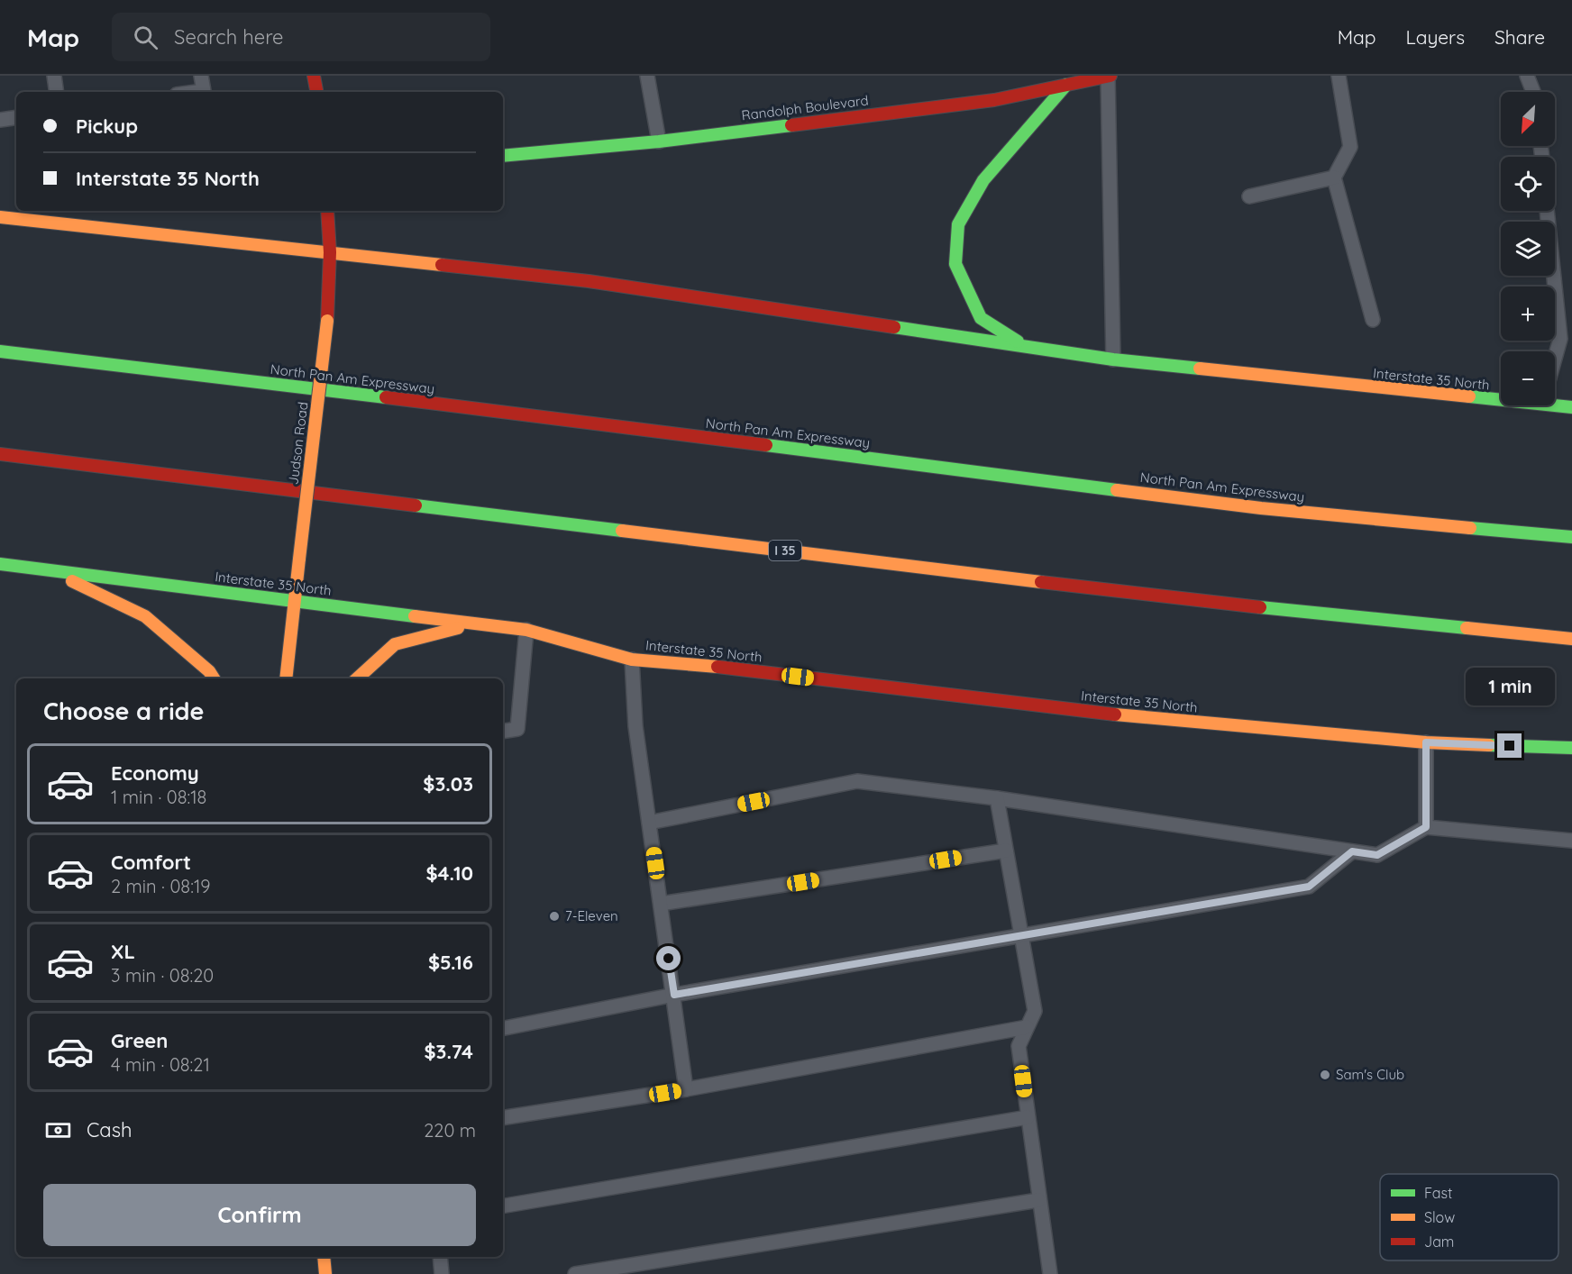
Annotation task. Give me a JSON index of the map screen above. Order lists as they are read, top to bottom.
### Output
{
  "streets": {
    "main road": [
      "Randolph Boulevard",
      "North Pan Am Expressway",
      "Interstate 35 North",
      "Judson Road",
      "I 35"
    ]
  },
  "crossings": [
    ["Interstate 35 North", "Judson Road"]
  ],
  "places": ["7-Eleven", "Sam's Club"],
  "legend": ["Fast", "Slow", "Jam"],
  "north": "bottom left",
  "page": {
    "header": "Map",
    "search": "Search here",
    "nav": ["Map", "Layers", "Share"],
    "map_buttons": ["+", "−"],
    "banner": ["Pickup", "Interstate 35 North"],
    "bubble": "1 min",
    "heading": "Choose a ride",
    "list": [
      {
        "name": "Economy",
        "note": "1 min · 08:18",
        "value": "$3.03"
      },
      {
        "name": "Comfort",
        "note": "2 min · 08:19",
        "value": "$4.10"
      },
      {
        "name": "XL",
        "note": "3 min · 08:20",
        "value": "$5.16"
      },
      {
        "name": "Green",
        "note": "4 min · 08:21",
        "value": "$3.74"
      }
    ],
    "pay": ["Cash", "220 m"],
    "buttons": "Confirm"
  }
}
